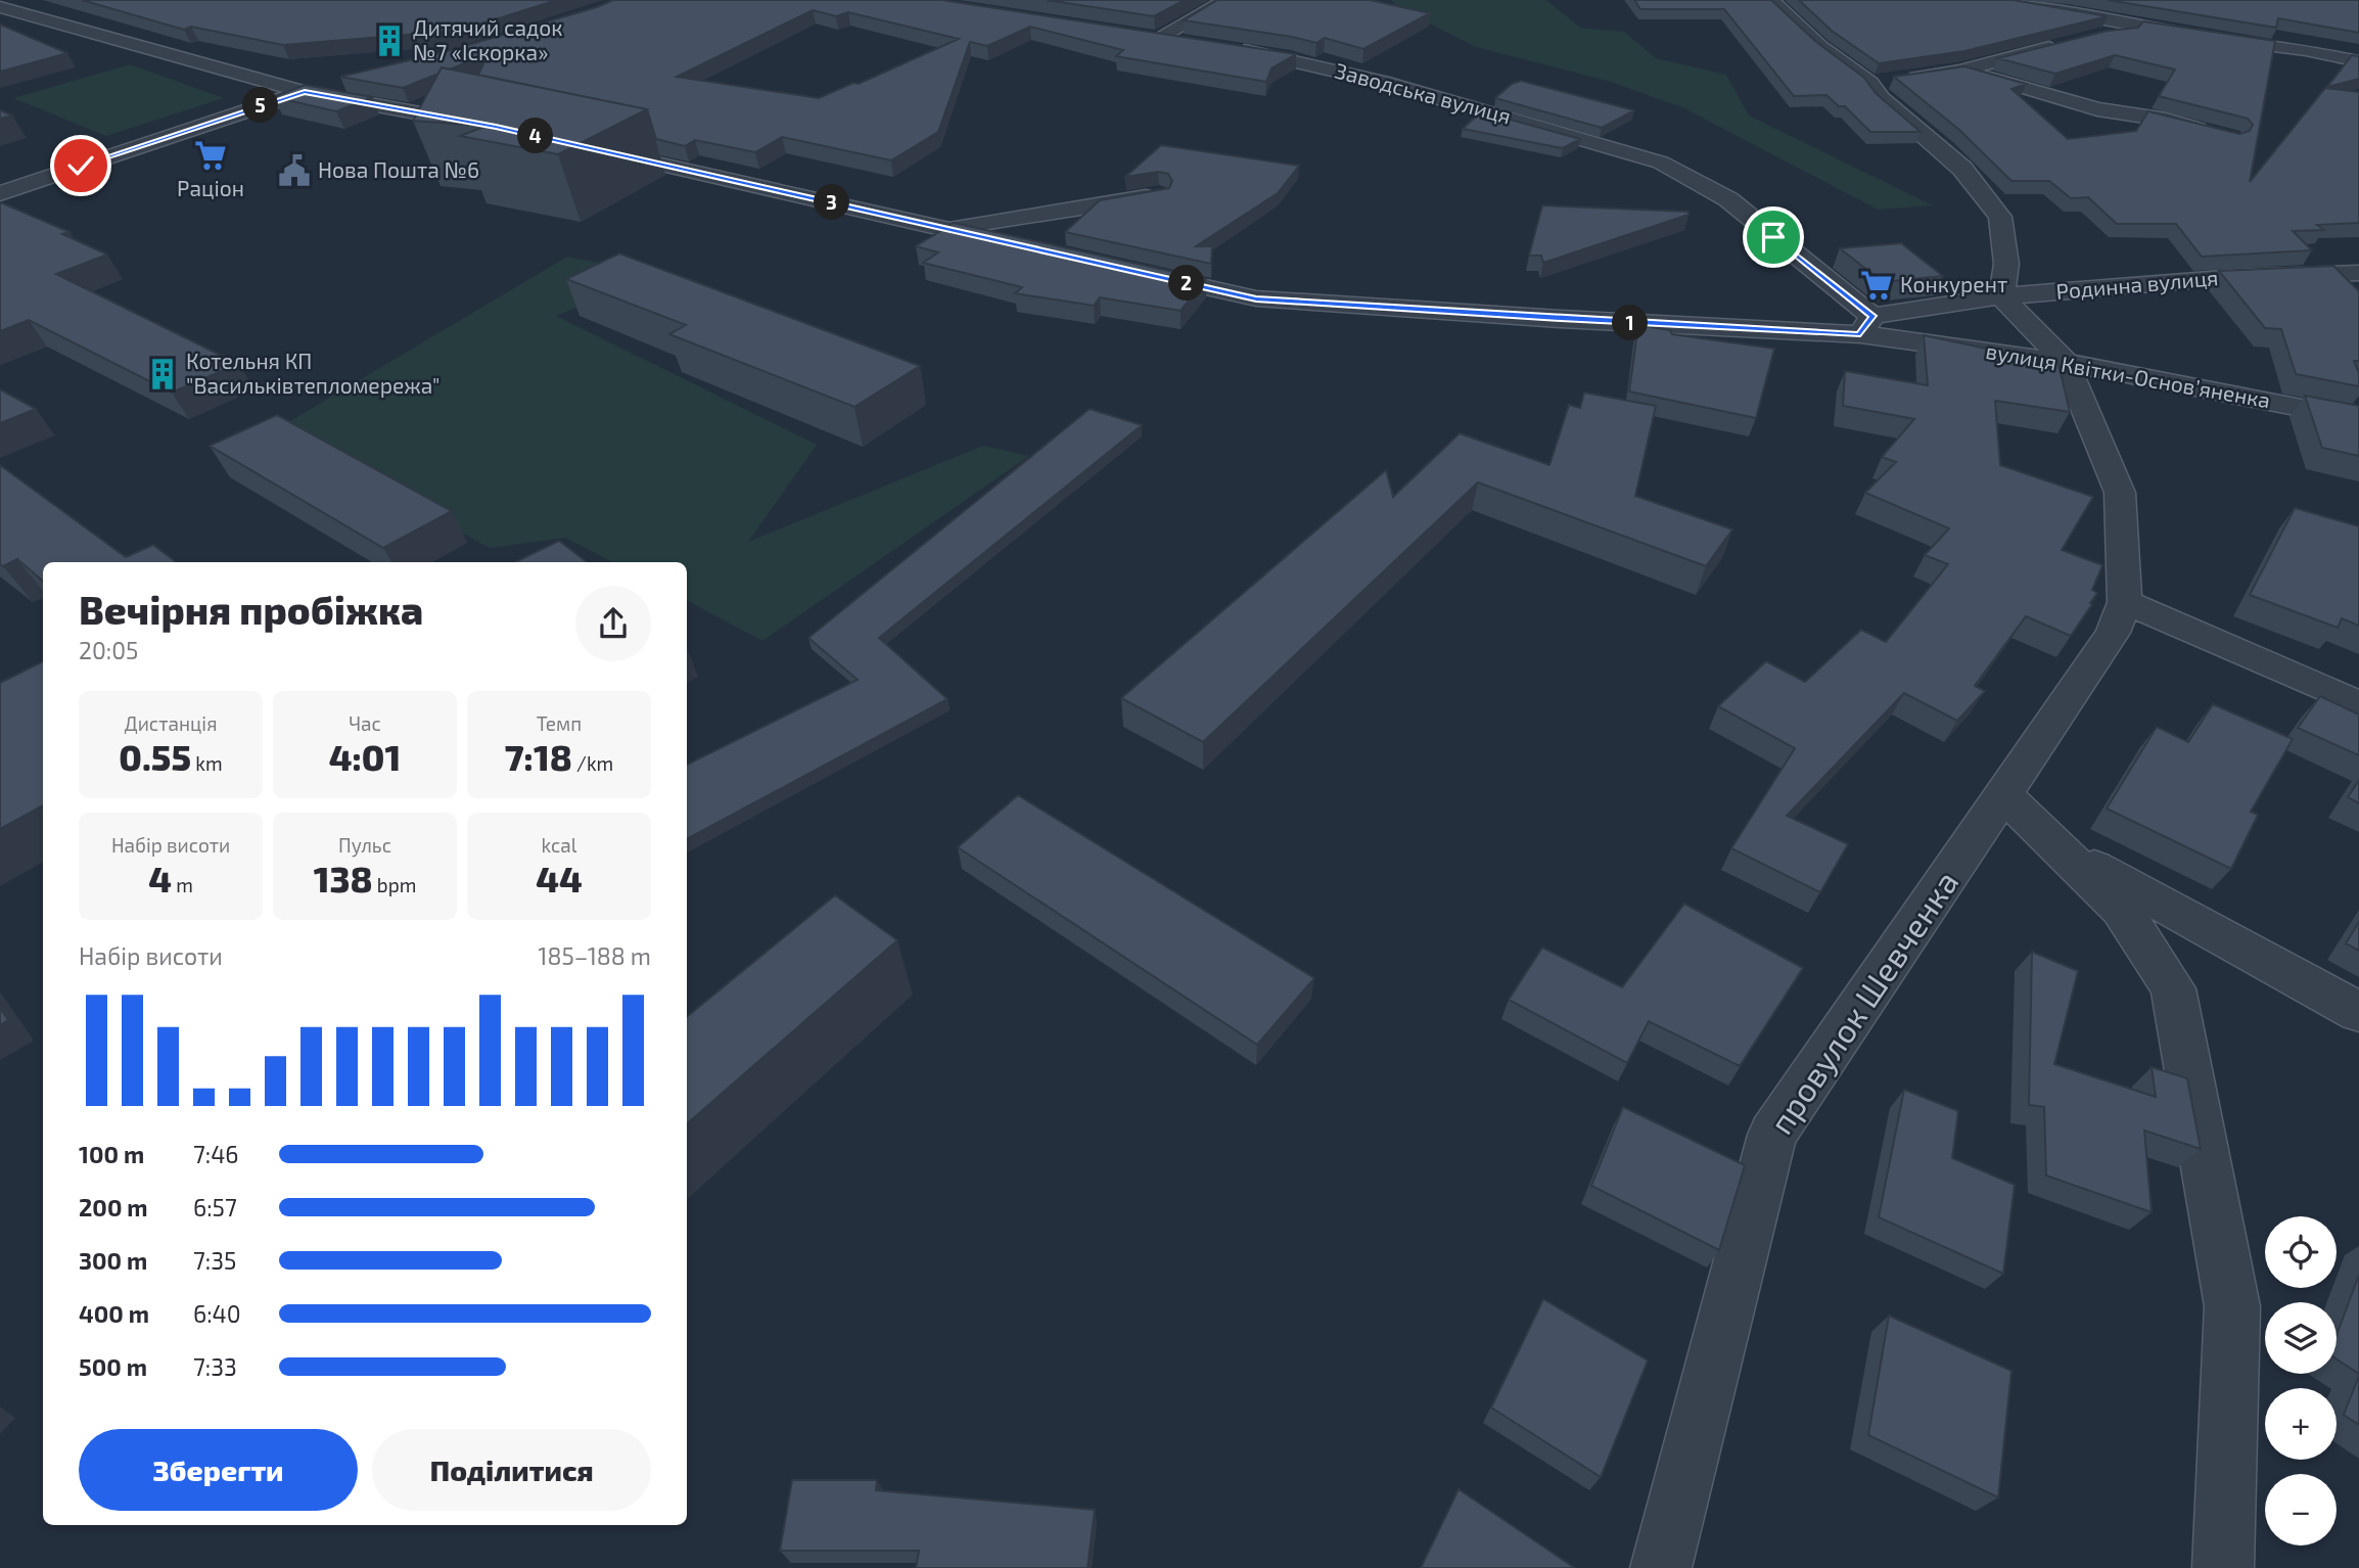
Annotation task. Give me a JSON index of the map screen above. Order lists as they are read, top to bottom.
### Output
{
  "streets": {
    "street": [
      "Заводська вулиця",
      "Родинна вулиця",
      "вулиця Квітки-Основʼяненка",
      "провулок Шевченка"
    ]
  },
  "crossings": [
    ["Заводська вулиця", "Родинна вулиця"],
    ["Заводська вулиця", "вулиця Квітки-Основʼяненка"],
    ["Родинна вулиця", "вулиця Квітки-Основʼяненка"],
    ["вулиця Квітки-Основʼяненка", "провулок Шевченка"]
  ],
  "places": {
    "building": ["Дитячий садок №7 «Іскорка»", "Котельня КП \"Васильківтепломережа\""],
    "supermarket": ["Раціон", "Конкурент"],
    "public building": ["Нова Пошта №6"]
  },
  "page": {
    "pins": [
      "5",
      "4",
      "3",
      "2",
      "1"
    ],
    "heading": ["Вечірня пробіжка", "20:05"],
    "stats": [
      ["Дистанція", "0.55 km"],
      ["Час", "4:01"],
      ["Темп", "7:18 /km"],
      ["Набір висоти", "4 m"],
      ["Пульс", "138 bpm"],
      ["kcal", "44"]
    ],
    "chart": ["Набір висоти", "185–188 m"],
    "list": [
      {
        "name": "100 m",
        "note": "7:46"
      },
      {
        "name": "200 m",
        "note": "6:57"
      },
      {
        "name": "300 m",
        "note": "7:35"
      },
      {
        "name": "400 m",
        "note": "6:40"
      },
      {
        "name": "500 m",
        "note": "7:33"
      }
    ],
    "map_buttons": ["+", "−"],
    "buttons": ["Зберегти", "Поділитися"]
  }
}
